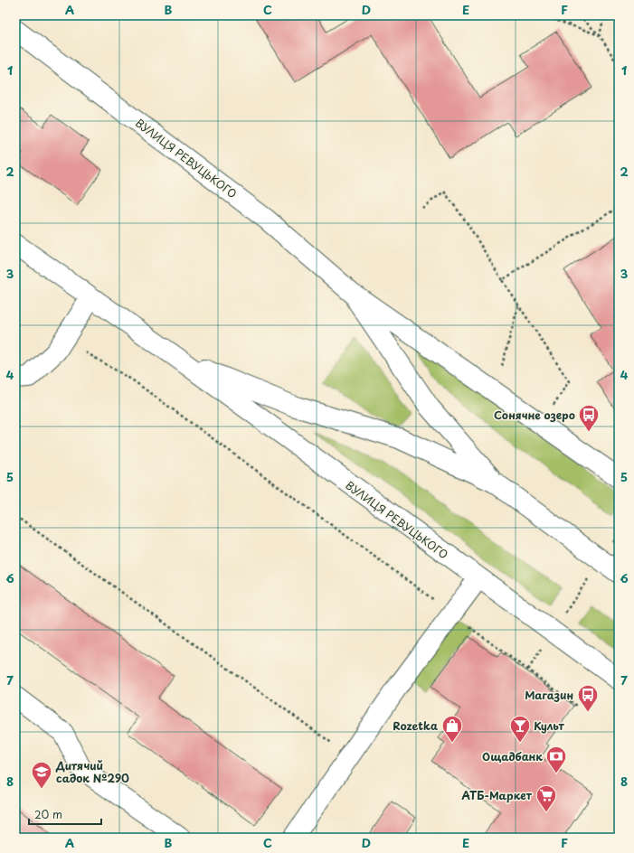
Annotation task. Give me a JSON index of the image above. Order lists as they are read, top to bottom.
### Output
{
  "streets": {
    "street": ["ВУЛИЦЯ РЕВУЦЬКОГО"]
  },
  "places": {
    "bus stop": ["Сонячне озеро", "Магазин"],
    "shop": ["Rozetka"],
    "bar": ["Культ"],
    "bank": ["Ощадбанк"],
    "school or university": ["Дитячий садок №290"],
    "supermarket": ["АТБ-Маркет"]
  },
  "scale_bar": "20 m",
  "grid": {
    "columns": [
      "A",
      "B",
      "C",
      "D",
      "E",
      "F"
    ],
    "rows": [
      "1",
      "2",
      "3",
      "4",
      "5",
      "6",
      "7",
      "8"
    ]
  }
}
